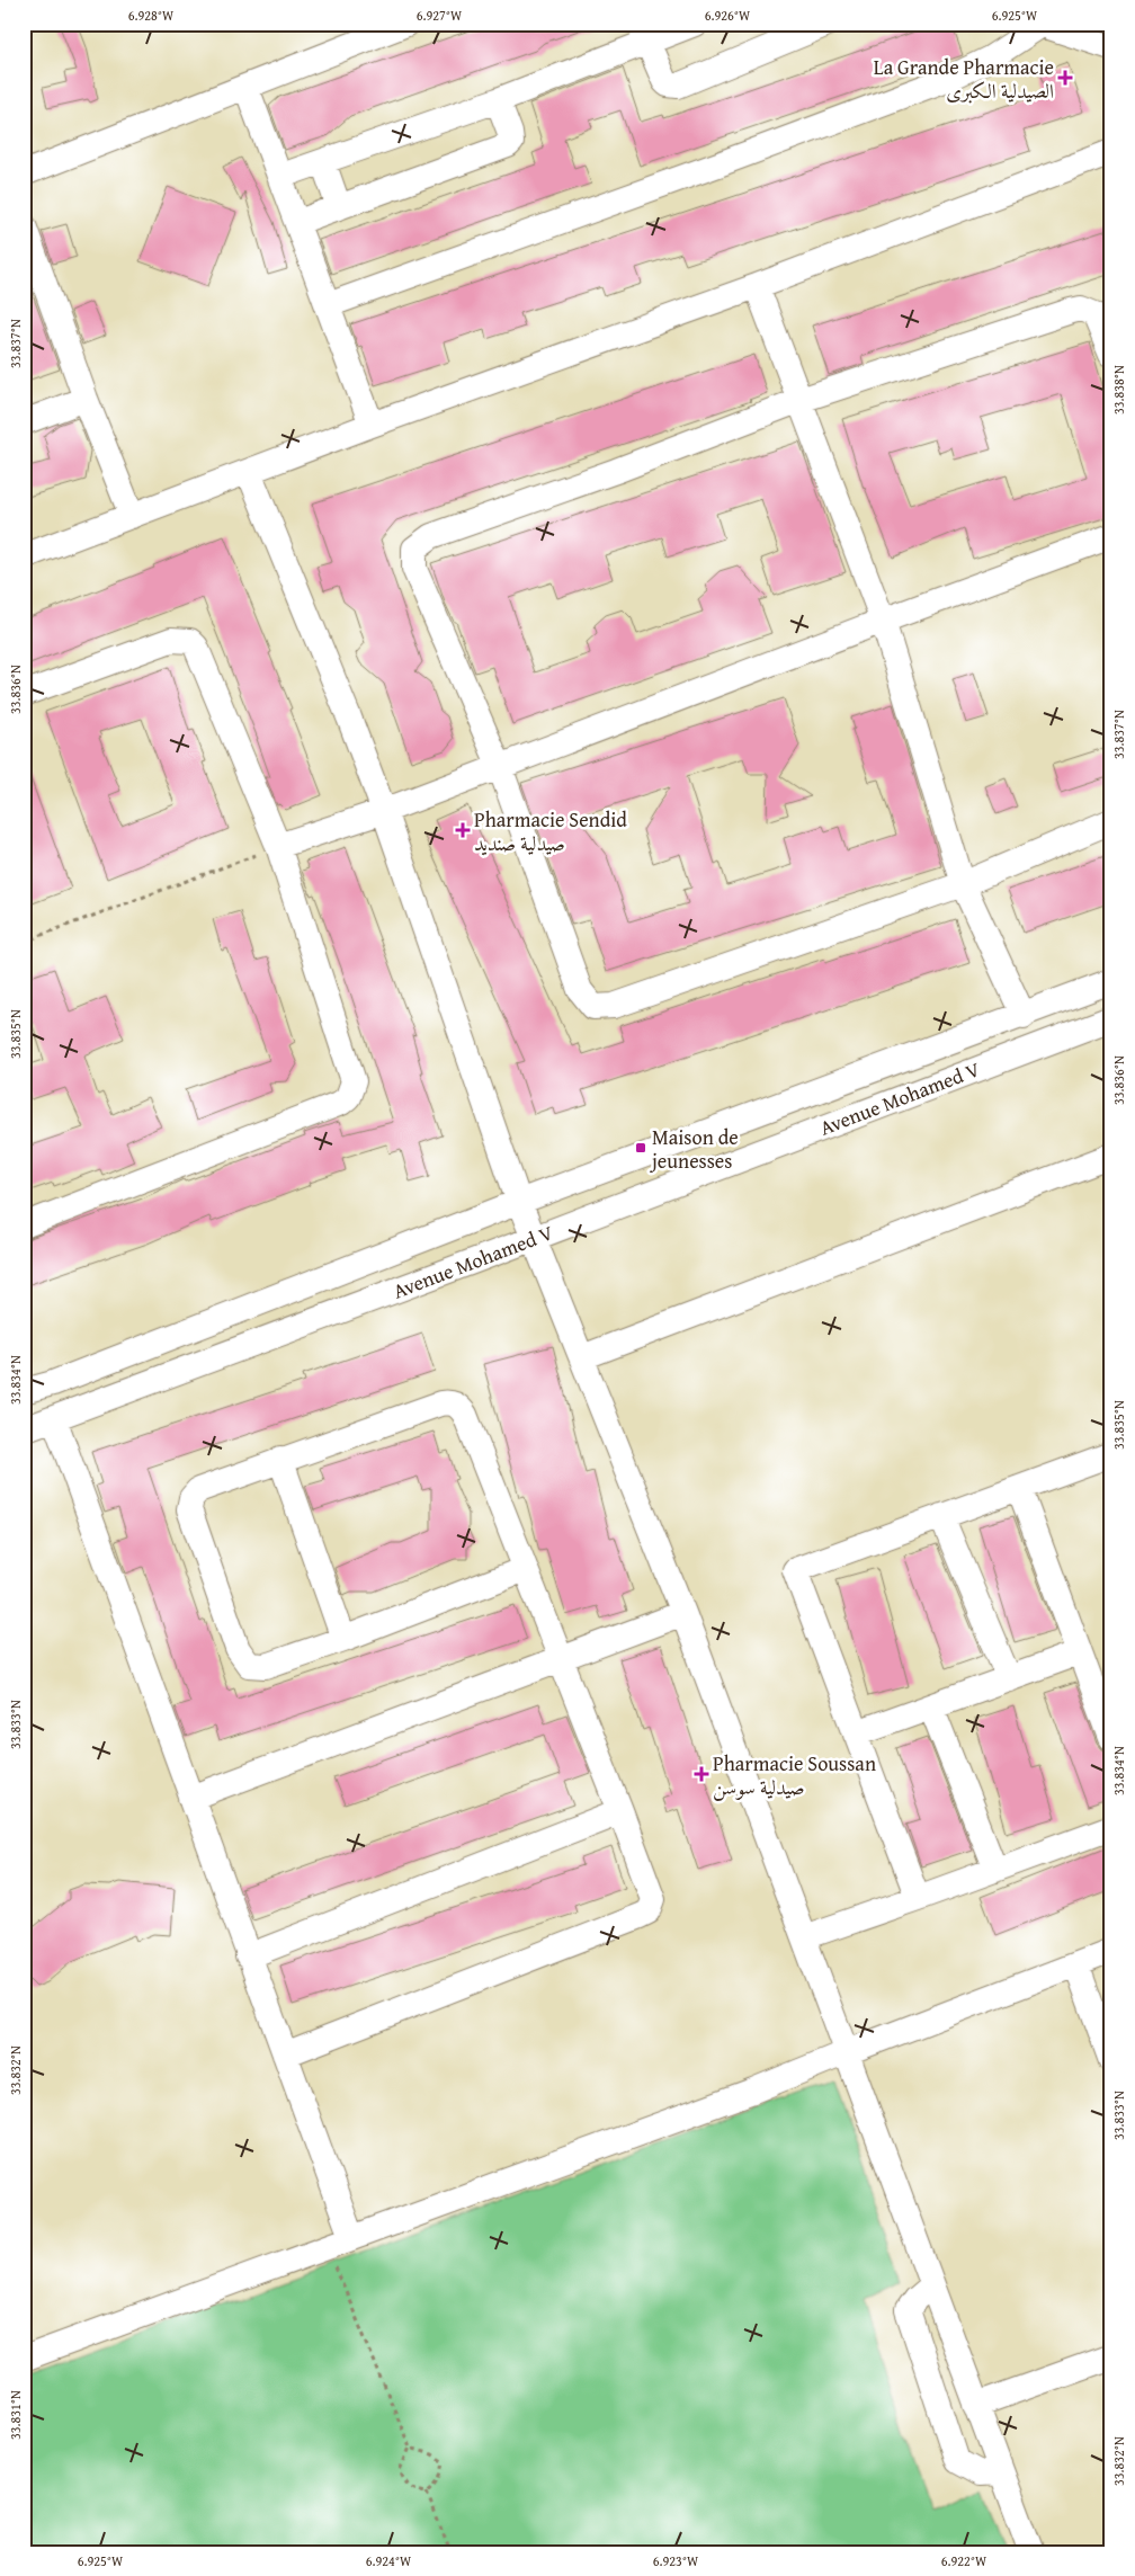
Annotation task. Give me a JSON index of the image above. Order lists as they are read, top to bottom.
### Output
{
  "streets": {
    "street": ["Avenue Mohamed V"]
  },
  "places": {
    "health": ["La Grande Pharmacie الصيدلية الكبرى", "Pharmacie Sendid صيدلية صنديد", "Pharmacie Soussan صيدلية سوسن"],
    "transit": ["Maison de jeunesses"]
  },
  "coordinates": [
    "6.928°W",
    "6.927°W",
    "6.926°W",
    "6.925°W",
    "33.837°N",
    "33.838°N",
    "33.836°N",
    "33.835°N",
    "33.834°N",
    "33.833°N",
    "33.832°N",
    "33.831°N",
    "6.924°W",
    "6.923°W",
    "6.922°W"
  ]
}
